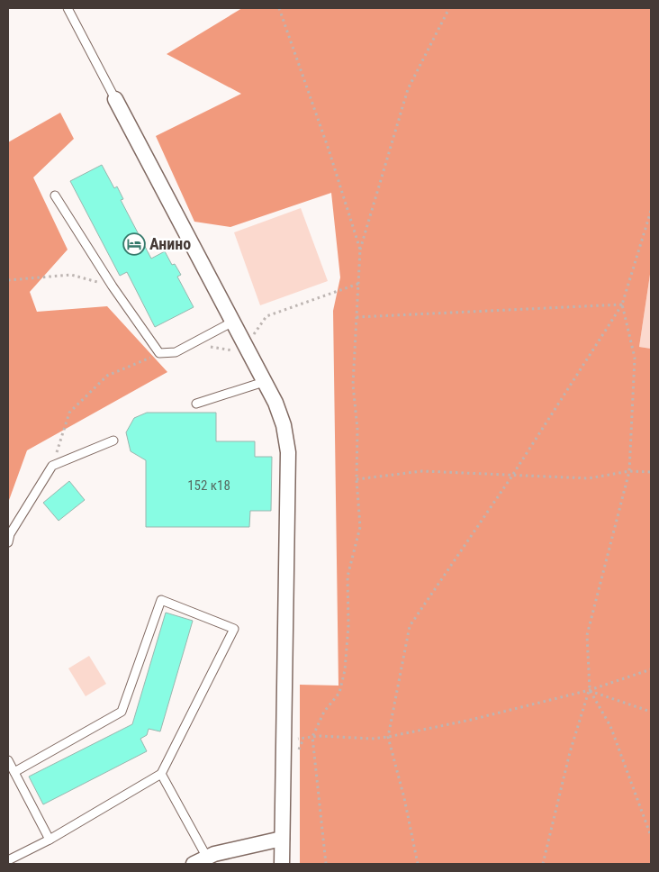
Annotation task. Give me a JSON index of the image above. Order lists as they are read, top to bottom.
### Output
{
  "places": {
    "hotel": ["Анино"]
  },
  "house_numbers": ["152 к18"]
}
